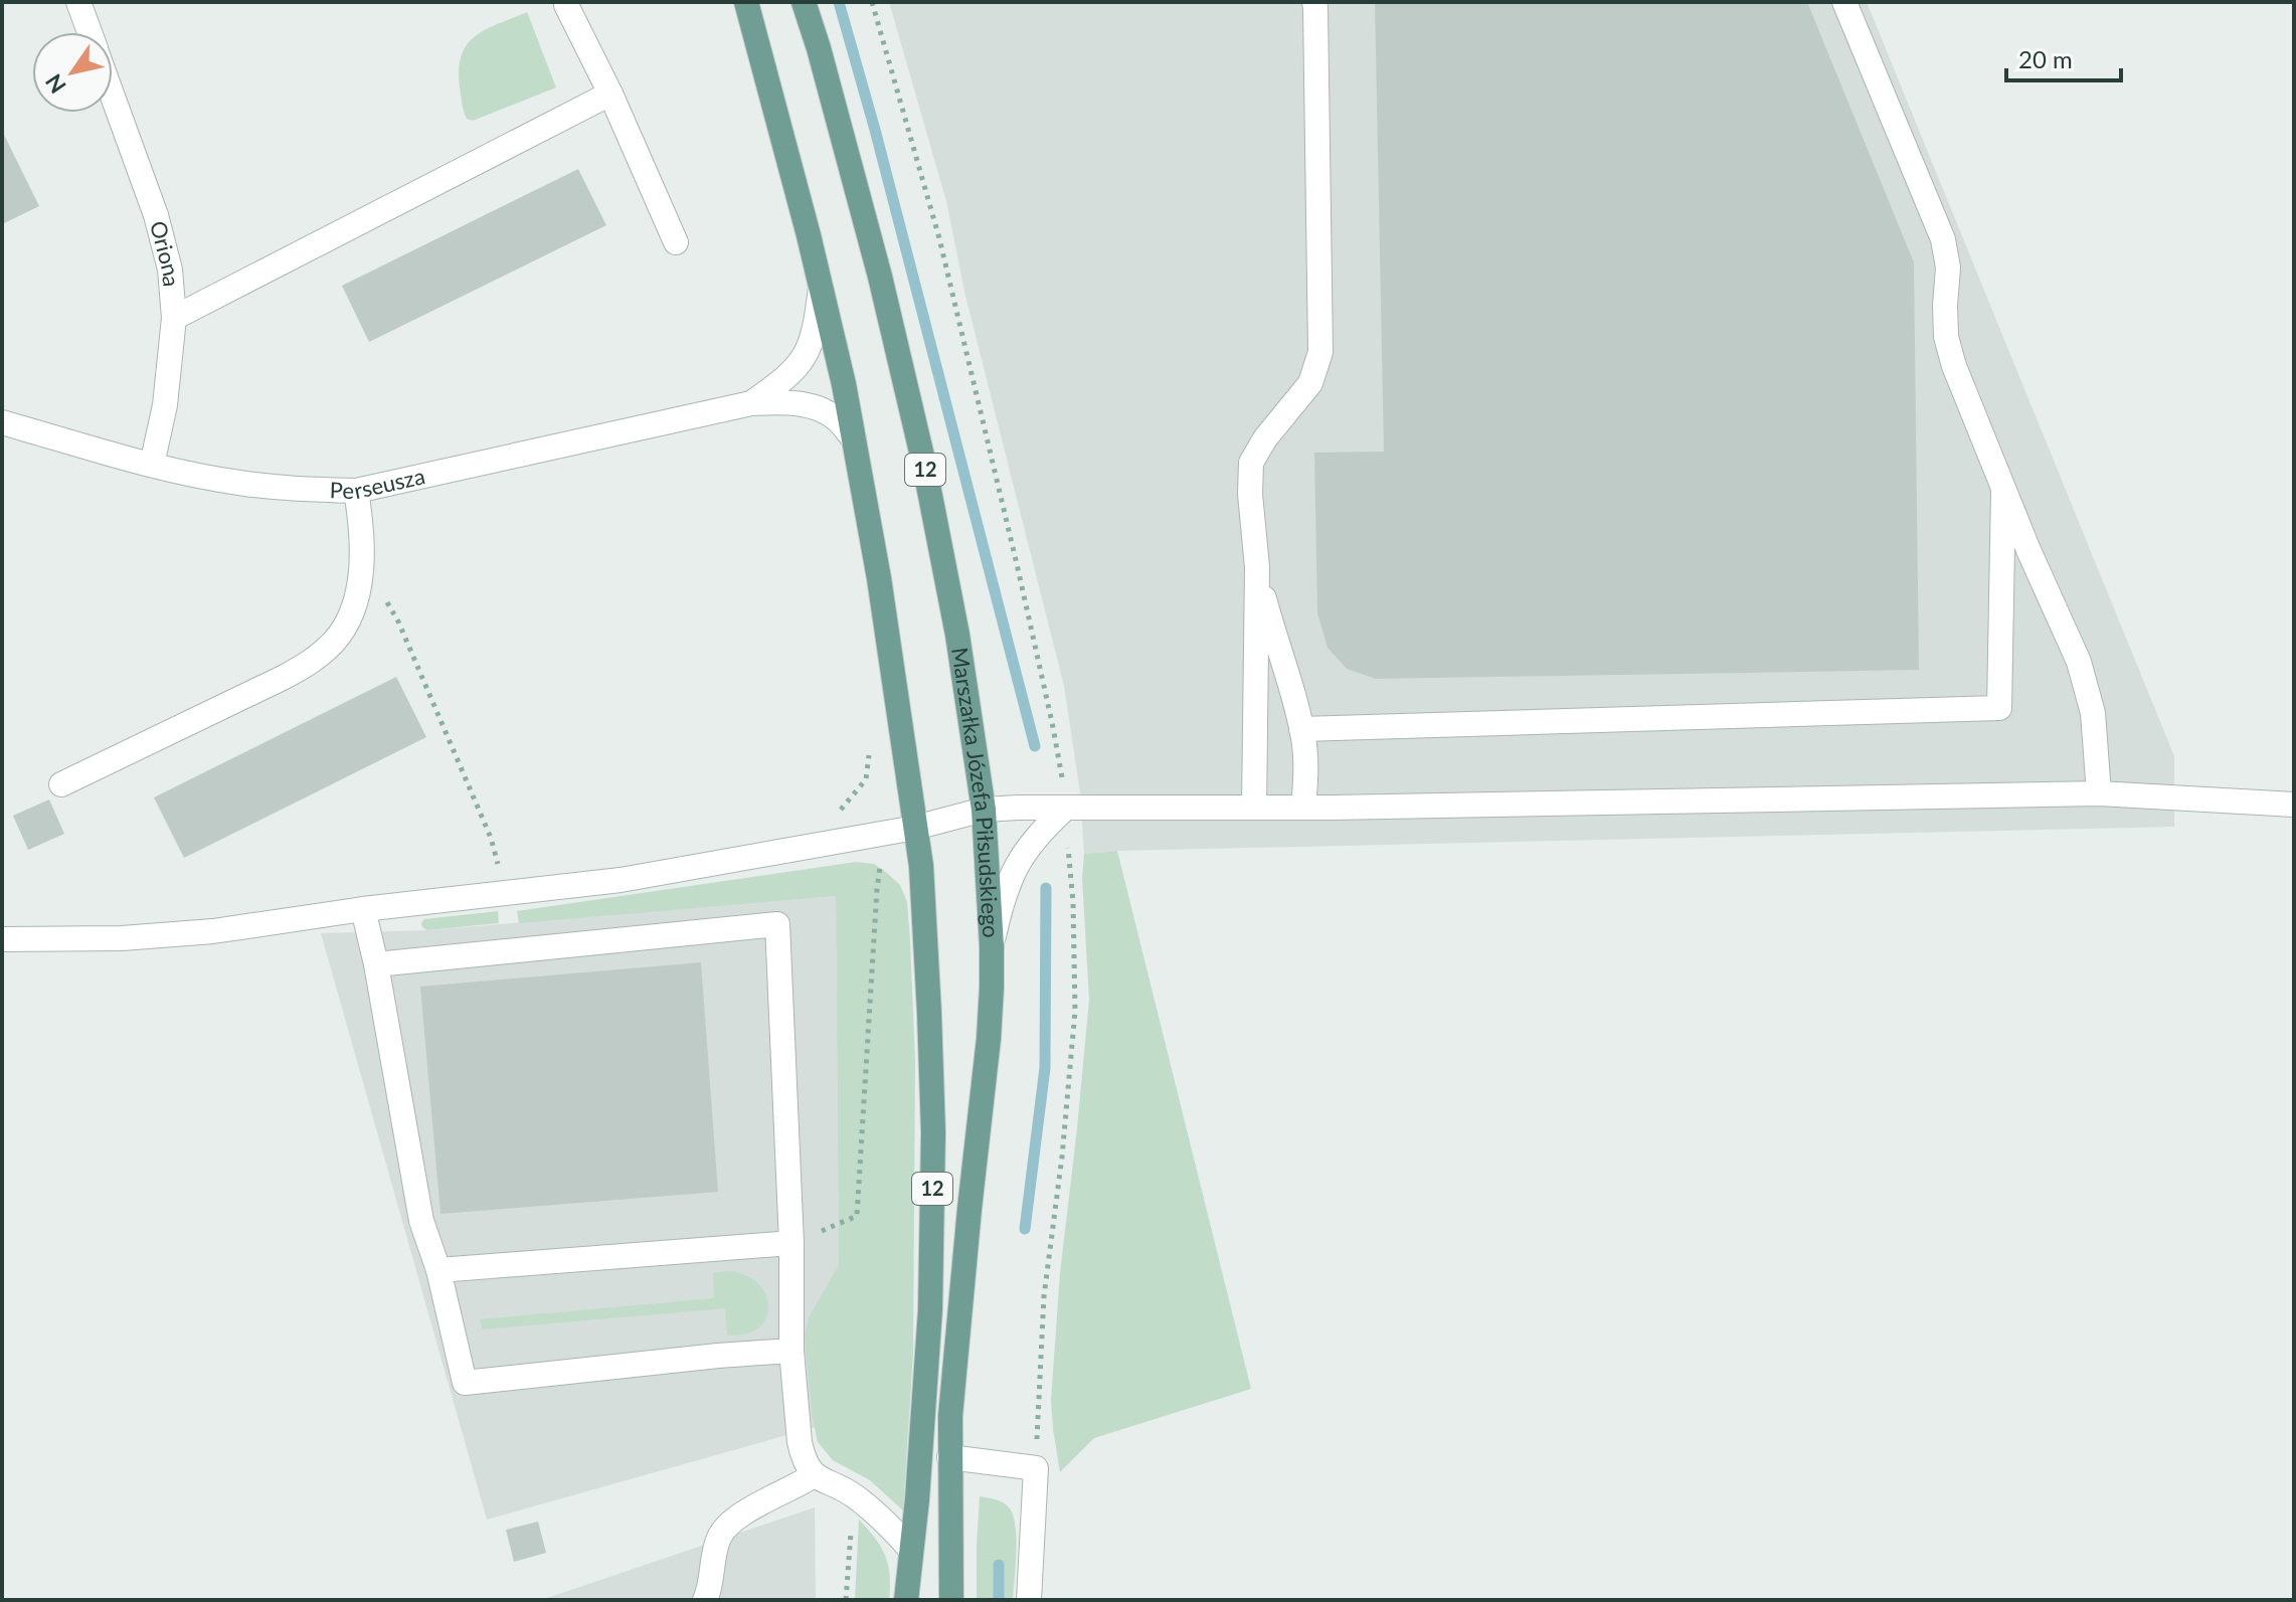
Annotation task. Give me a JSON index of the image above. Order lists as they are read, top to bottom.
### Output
{
  "streets": {
    "main road": ["12", "Marszałka Józefa Piłsudskiego"],
    "street": ["Oriona", "Perseusza"]
  },
  "crossings": [
    ["Oriona", "Perseusza"],
    ["12", "Perseusza"]
  ],
  "scale_bar": "20 m",
  "north": "bottom left"
}
